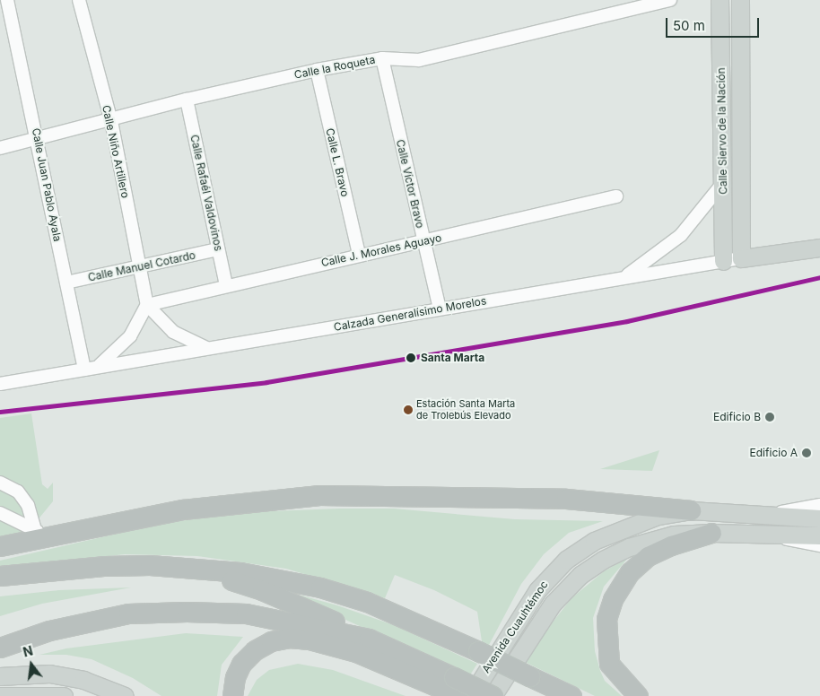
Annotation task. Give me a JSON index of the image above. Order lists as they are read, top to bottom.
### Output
{
  "streets": {
    "main road": ["Calle Siervo de la Nación", "Calzada Generalísimo Morelos", "Avenida Cuauhtémoc"],
    "street": [
      "Calle la Roqueta",
      "Calle Niño Artillero",
      "Calle L. Bravo",
      "Calle Víctor Bravo",
      "Calle Juan Pablo Ayala",
      "Calle Rafaél Valdovinos",
      "Calle J. Morales Aguayo",
      "Calle Manuel Cotardo"
    ]
  },
  "crossings": [
    ["Calle la Roqueta", "Calle Niño Artillero"],
    ["Calle la Roqueta", "Calle L. Bravo"],
    ["Calle la Roqueta", "Calle Víctor Bravo"],
    ["Calle la Roqueta", "Calle Juan Pablo Ayala"],
    ["Calle la Roqueta", "Calle Rafaél Valdovinos"],
    ["Calle Siervo de la Nación", "Calzada Generalísimo Morelos"],
    ["Calle Niño Artillero", "Calle J. Morales Aguayo"],
    ["Calle Niño Artillero", "Calle Manuel Cotardo"],
    ["Calle L. Bravo", "Calle J. Morales Aguayo"],
    ["Calle Víctor Bravo", "Calle J. Morales Aguayo"],
    ["Calle Víctor Bravo", "Calzada Generalísimo Morelos"],
    ["Calle Juan Pablo Ayala", "Calle Manuel Cotardo"],
    ["Calle Juan Pablo Ayala", "Calzada Generalísimo Morelos"],
    ["Calle Rafaél Valdovinos", "Calle J. Morales Aguayo"],
    ["Calle Rafaél Valdovinos", "Calle Manuel Cotardo"]
  ],
  "places": [
    "Santa Marta",
    "Estación Santa Marta de Trolebús Elevado",
    "Edificio B",
    "Edificio A"
  ],
  "lines": ["metro line A"],
  "scale_bar": "50 m",
  "north": "top"
}
